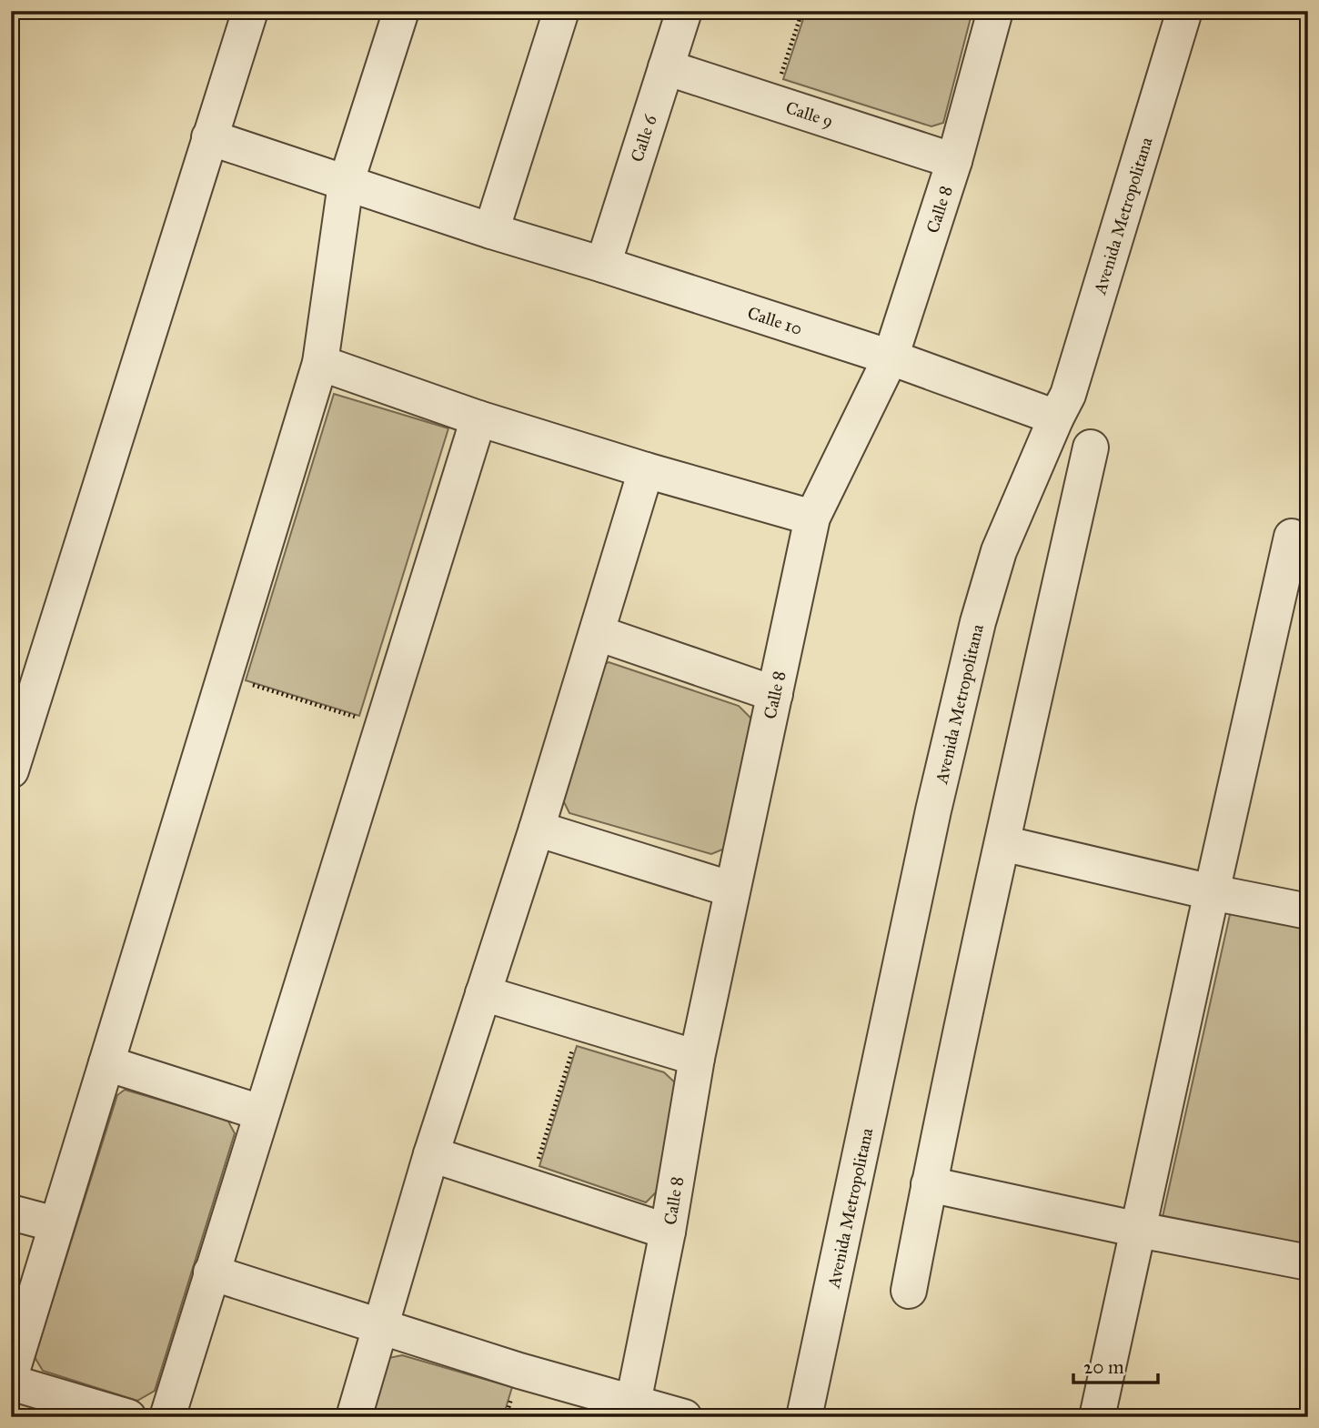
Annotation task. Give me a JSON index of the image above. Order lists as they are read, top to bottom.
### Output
{
  "streets": {
    "street": [
      "Calle 9",
      "Calle 6",
      "Calle 8",
      "Avenida Metropolitana",
      "Calle 10"
    ]
  },
  "crossings": [
    ["Calle 9", "Calle 6"],
    ["Calle 9", "Calle 8"],
    ["Calle 6", "Calle 10"],
    ["Calle 8", "Calle 10"],
    ["Avenida Metropolitana", "Calle 10"]
  ],
  "scale_bar": "20 m"
}
